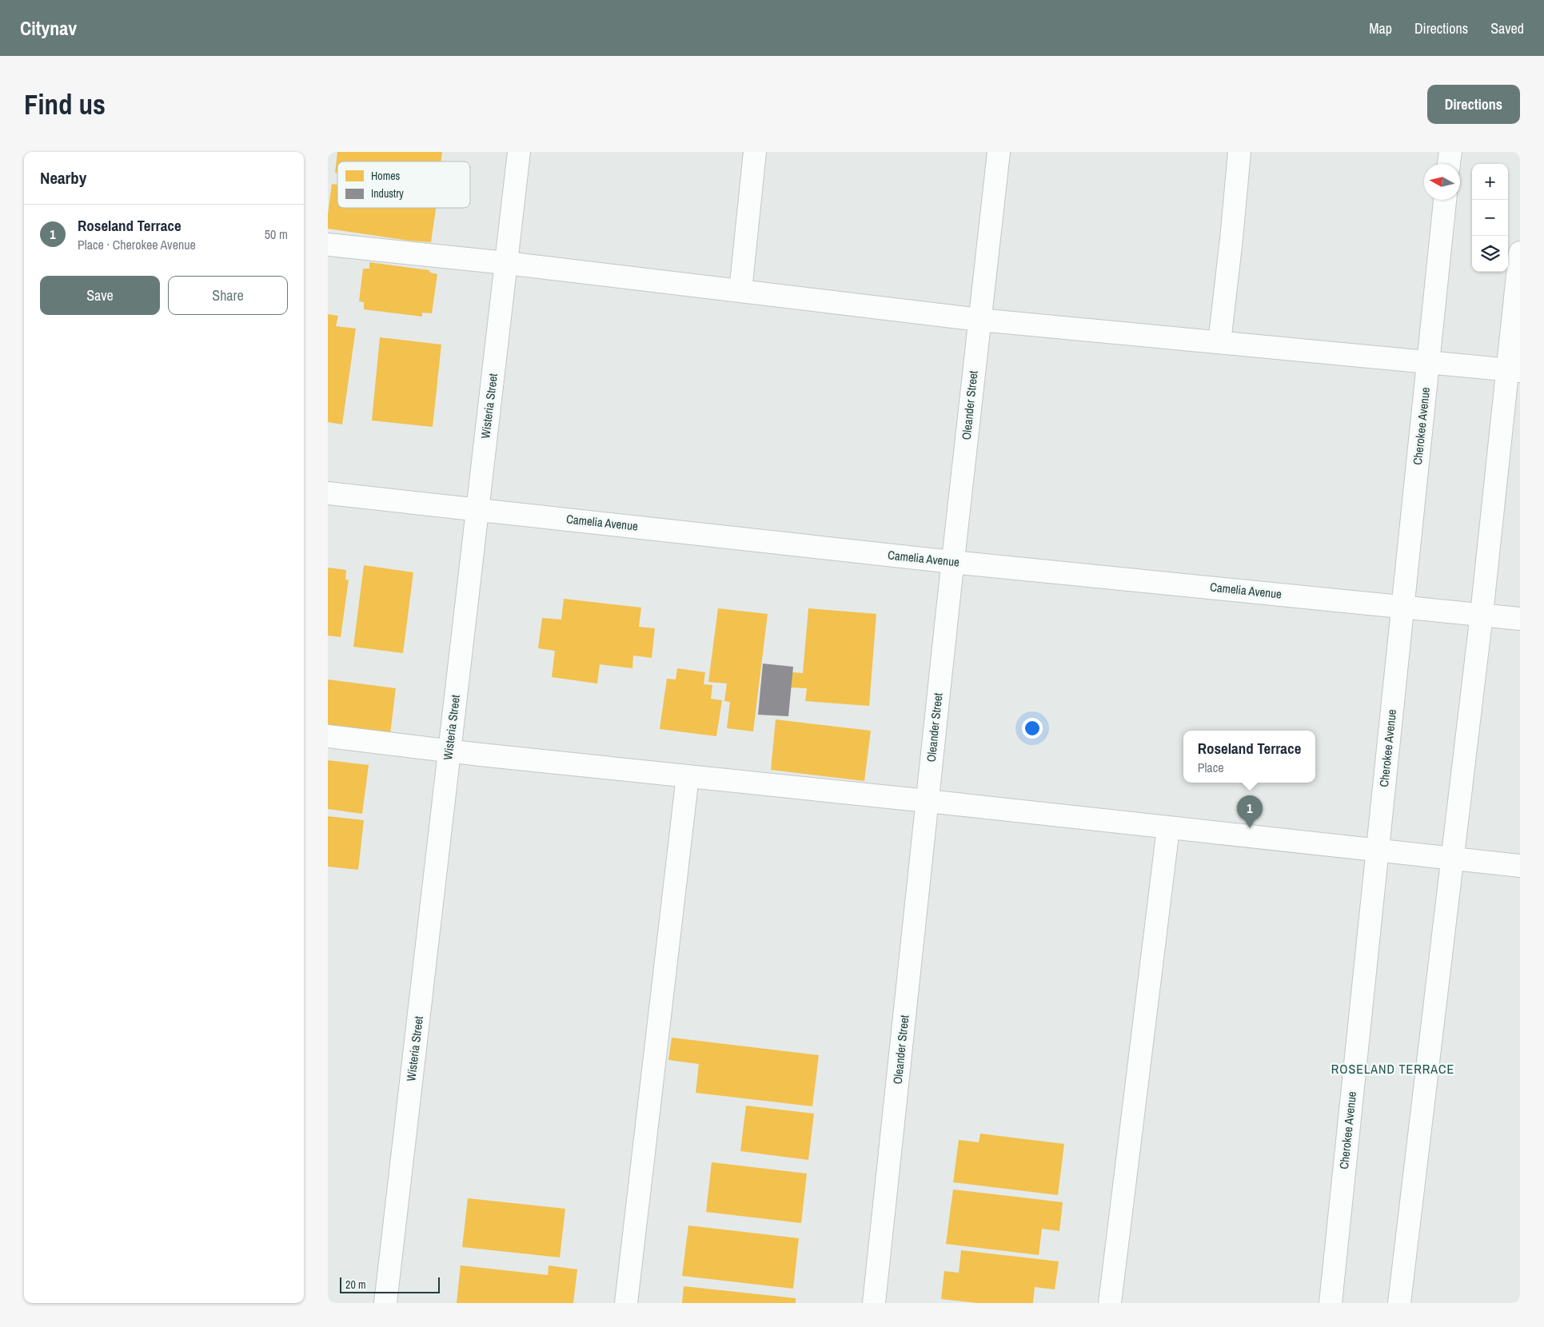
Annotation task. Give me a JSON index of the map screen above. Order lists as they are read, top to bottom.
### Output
{
  "streets": {
    "street": [
      "Oleander Street",
      "Wisteria Street",
      "Cherokee Avenue",
      "Camelia Avenue"
    ]
  },
  "crossings": [
    ["Oleander Street", "Camelia Avenue"],
    ["Wisteria Street", "Camelia Avenue"],
    ["Cherokee Avenue", "Camelia Avenue"]
  ],
  "districts": ["ROSELAND TERRACE"],
  "legend": ["Homes", "Industry"],
  "scale_bar": "20 m",
  "north": "left",
  "page": {
    "header": "Citynav",
    "nav": ["Map", "Directions", "Saved"],
    "buttons": [
      "Directions",
      ["Save", "Share"]
    ],
    "title": "Find us",
    "heading": "Nearby",
    "map_buttons": ["+", "−"],
    "list": [
      {
        "mark": "1",
        "name": "Roseland Terrace",
        "note": "Place · Cherokee Avenue",
        "value": "50 m"
      }
    ],
    "popup": ["Roseland Terrace", "Place"],
    "pins": "1",
    "scale": "20 m"
  }
}
